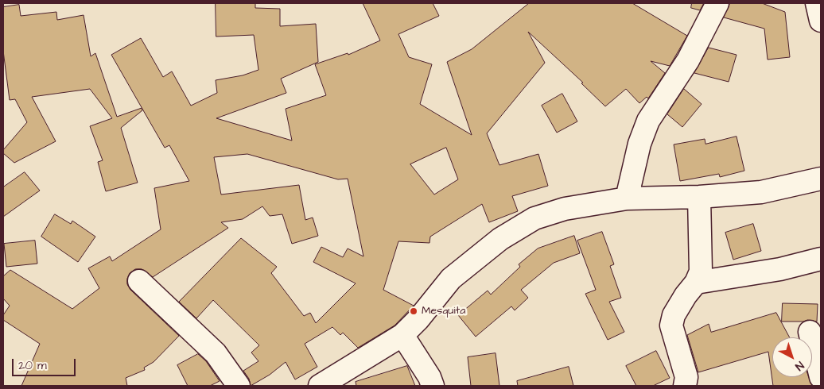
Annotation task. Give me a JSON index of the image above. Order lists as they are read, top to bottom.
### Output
{
  "places": ["Mesquita"],
  "scale_bar": "20 m",
  "north": "bottom right"
}
